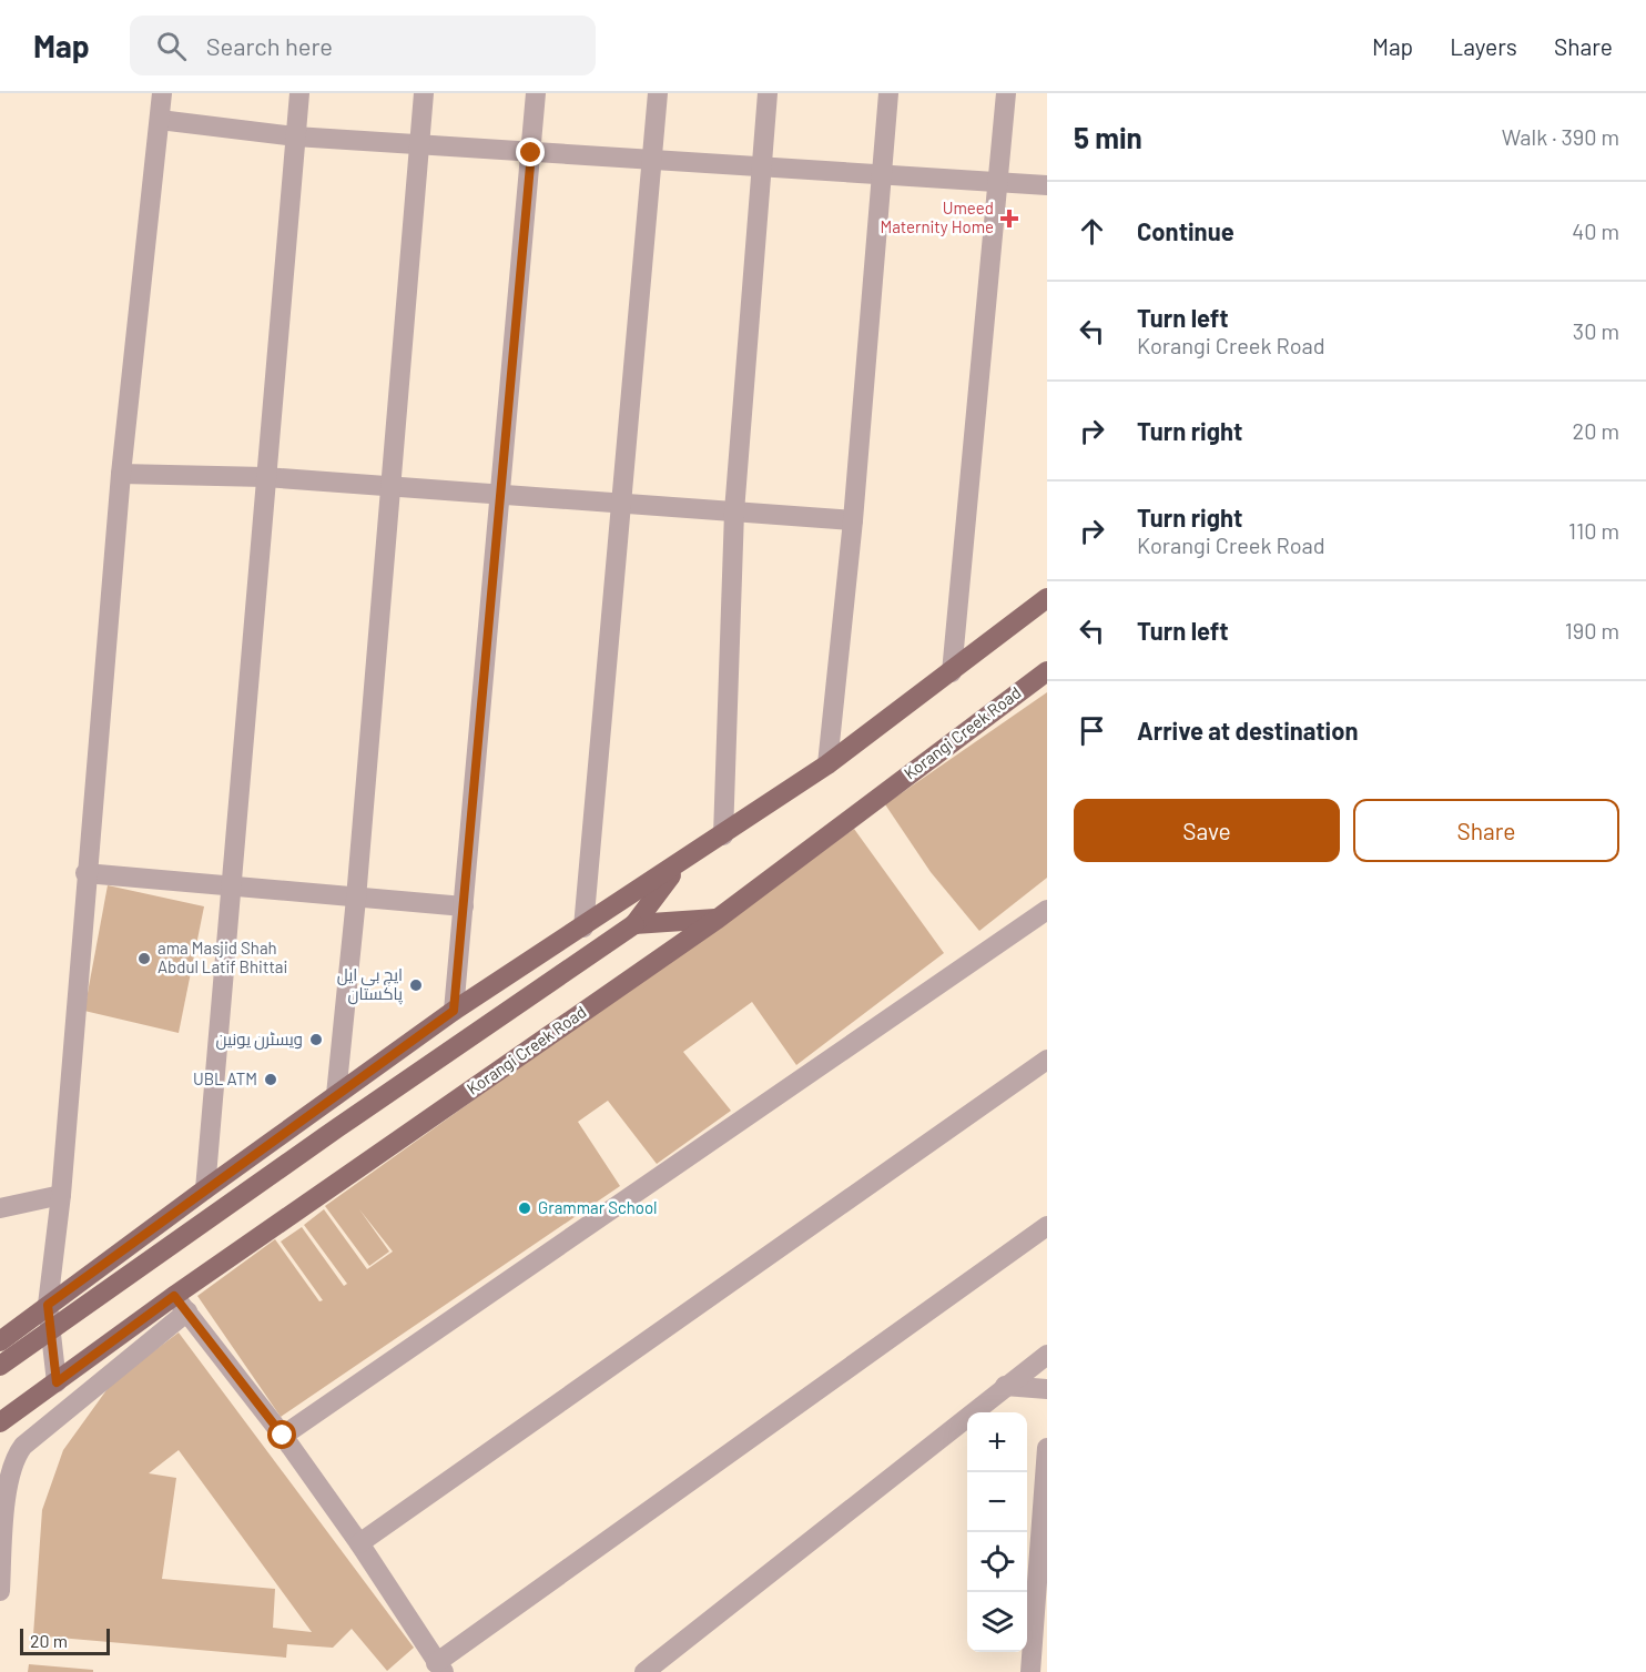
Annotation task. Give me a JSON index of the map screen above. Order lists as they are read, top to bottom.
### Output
{
  "streets": {
    "main road": ["Korangi Creek Road"]
  },
  "places": {
    "health": ["Umeed Maternity Home"],
    "other": [
      "ama Masjid Shah Abdul Latif Bhittai",
      "ایچ بی ایل پاکستان",
      "ویسٹرن یونین",
      "UBL ATM",
      "Grammar School"
    ]
  },
  "scale_bar": "20 m",
  "page": {
    "header": "Map",
    "search": "Search here",
    "nav": ["Map", "Layers", "Share"],
    "heading": ["5 min", "Walk · 390 m"],
    "list": [
      ["Continue", "40 m"],
      ["Turn left", "Korangi Creek Road", "30 m"],
      ["Turn right", "20 m"],
      ["Turn right", "Korangi Creek Road", "110 m"],
      ["Turn left", "190 m"],
      "Arrive at destination"
    ],
    "buttons": ["Save", "Share"],
    "map_buttons": ["+", "−"],
    "scale": "20 m"
  }
}
